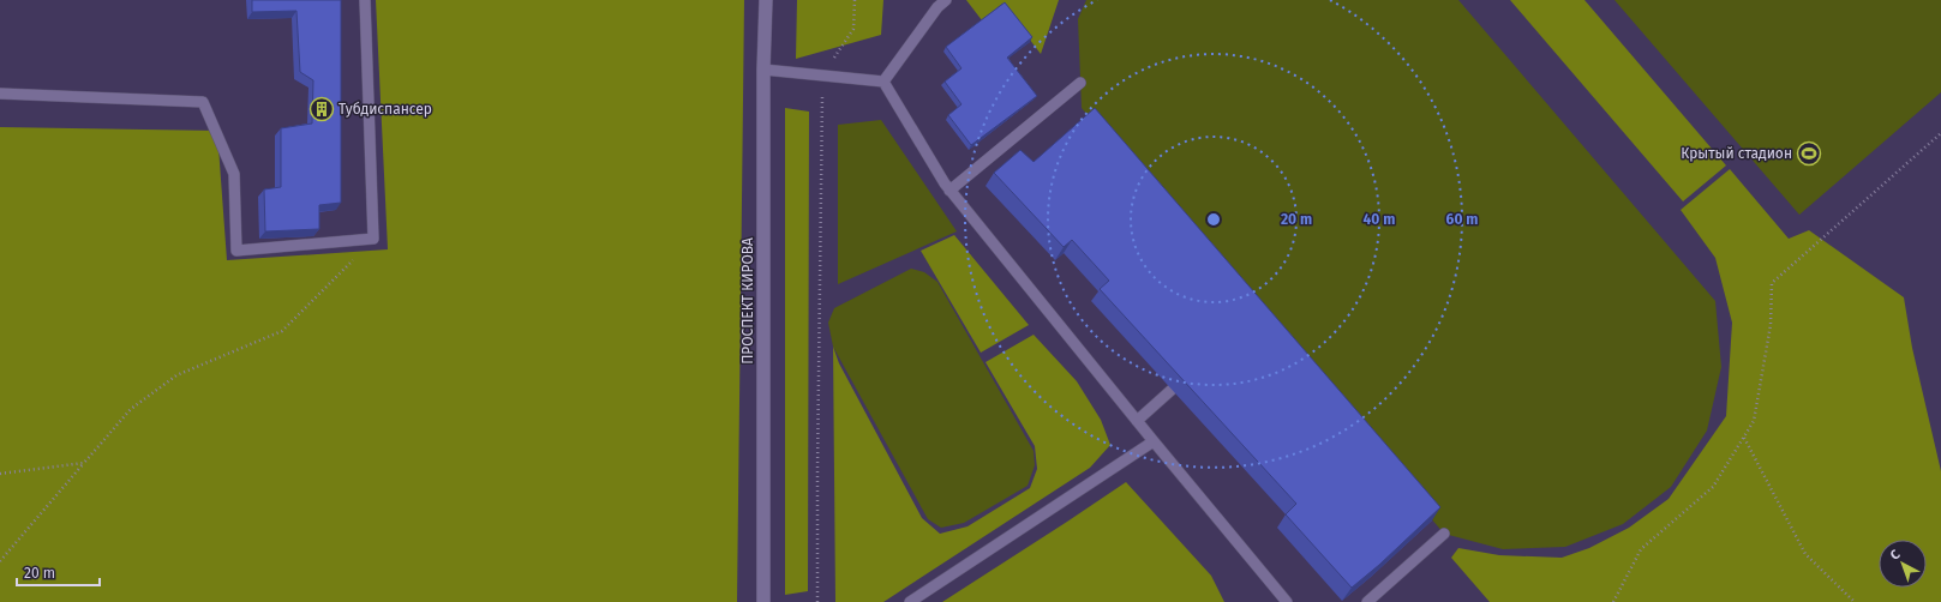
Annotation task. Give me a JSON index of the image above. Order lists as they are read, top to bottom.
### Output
{
  "streets": {
    "main road": ["ПРОСПЕКТ КИРОВА"]
  },
  "places": {
    "building": ["Тубдиспансер"],
    "sports": ["Крытый стадион"]
  },
  "scale_bar": "20 m",
  "north": "top left",
  "rings": ["20 m", "40 m", "60 m"]
}
